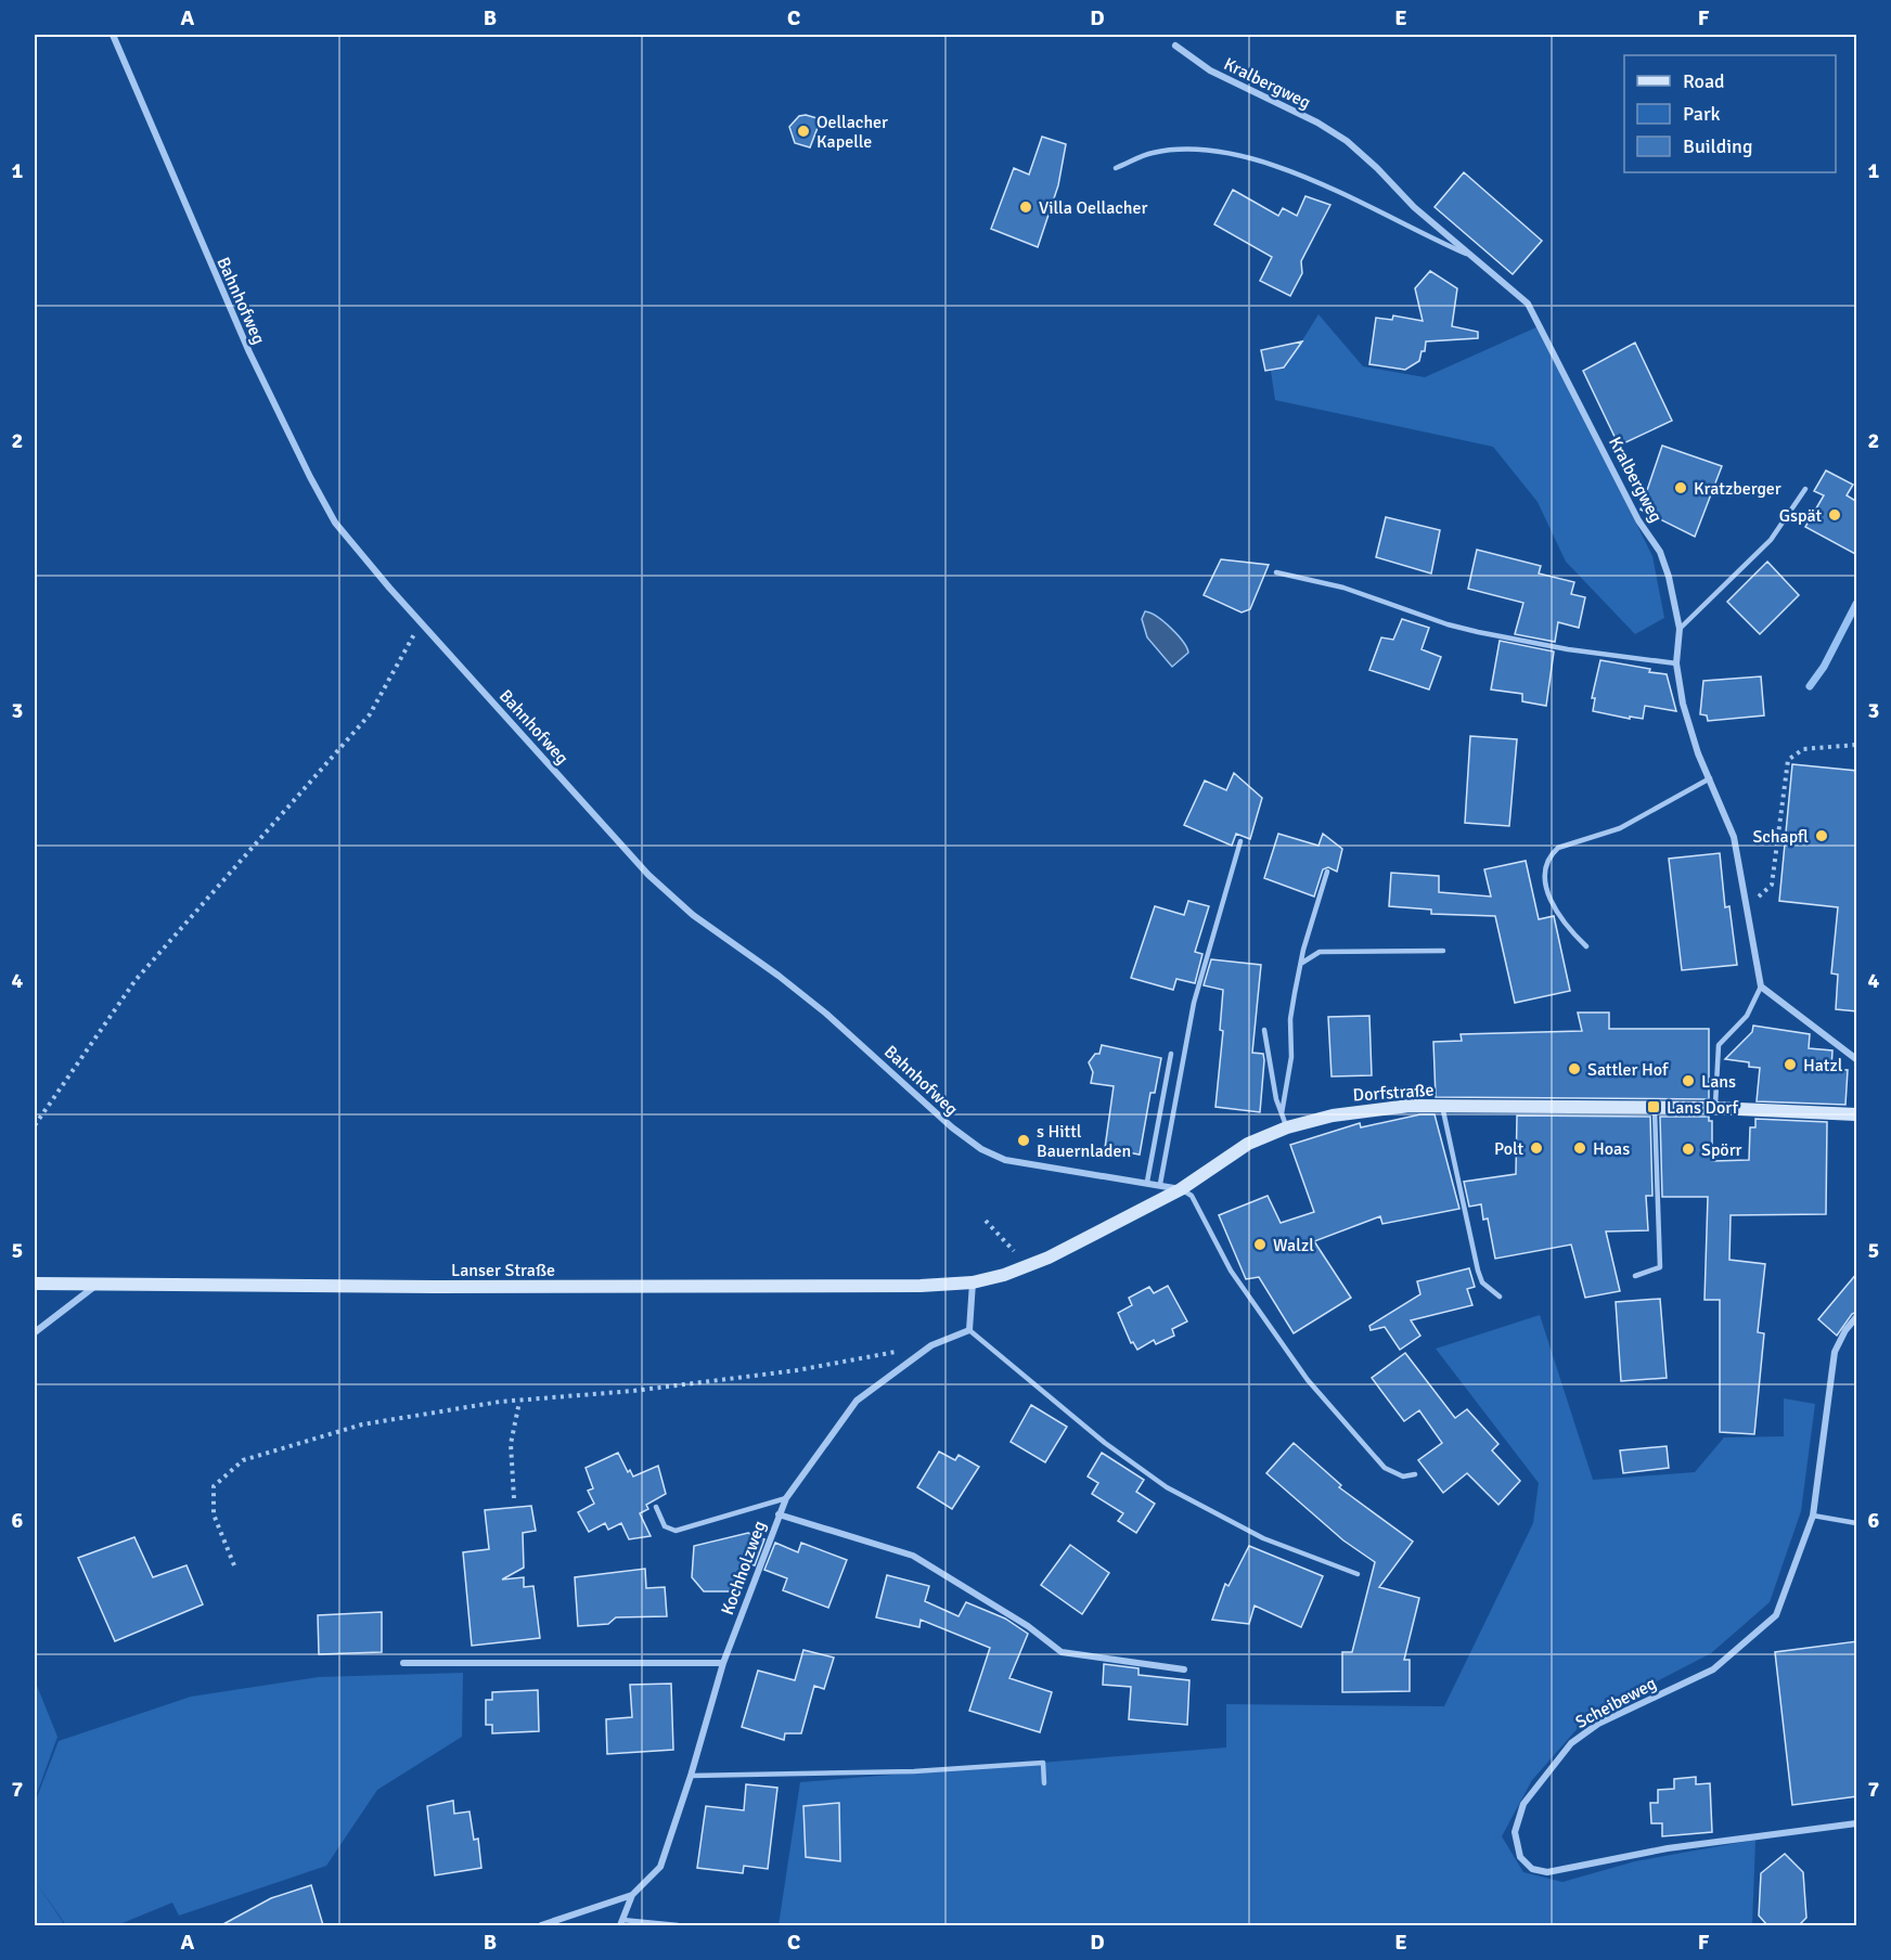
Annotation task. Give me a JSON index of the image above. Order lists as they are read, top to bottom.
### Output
{
  "streets": {
    "main road": ["Dorfstraße", "Lanser Straße"],
    "street": [
      "Kralbergweg",
      "Bahnhofweg",
      "Kochholzweg",
      "Scheibeweg"
    ]
  },
  "crossings": [
    ["Bahnhofweg", "Dorfstraße"],
    ["Dorfstraße", "Lanser Straße"]
  ],
  "places": {
    "other": [
      "Oellacher Kapelle",
      "Villa Oellacher",
      "Kratzberger",
      "Gspät",
      "Schapfl",
      "Hatzl",
      "Sattler Hof",
      "Lans",
      "s Hittl Bauernladen",
      "Polt",
      "Hoas",
      "Spörr",
      "Walzl"
    ],
    "transit": ["Lans Dorf"]
  },
  "legend": ["Road", "Park", "Building"],
  "grid": {
    "columns": [
      "A",
      "B",
      "C",
      "D",
      "E",
      "F"
    ],
    "rows": [
      "1",
      "2",
      "3",
      "4",
      "5",
      "6",
      "7"
    ]
  }
}
